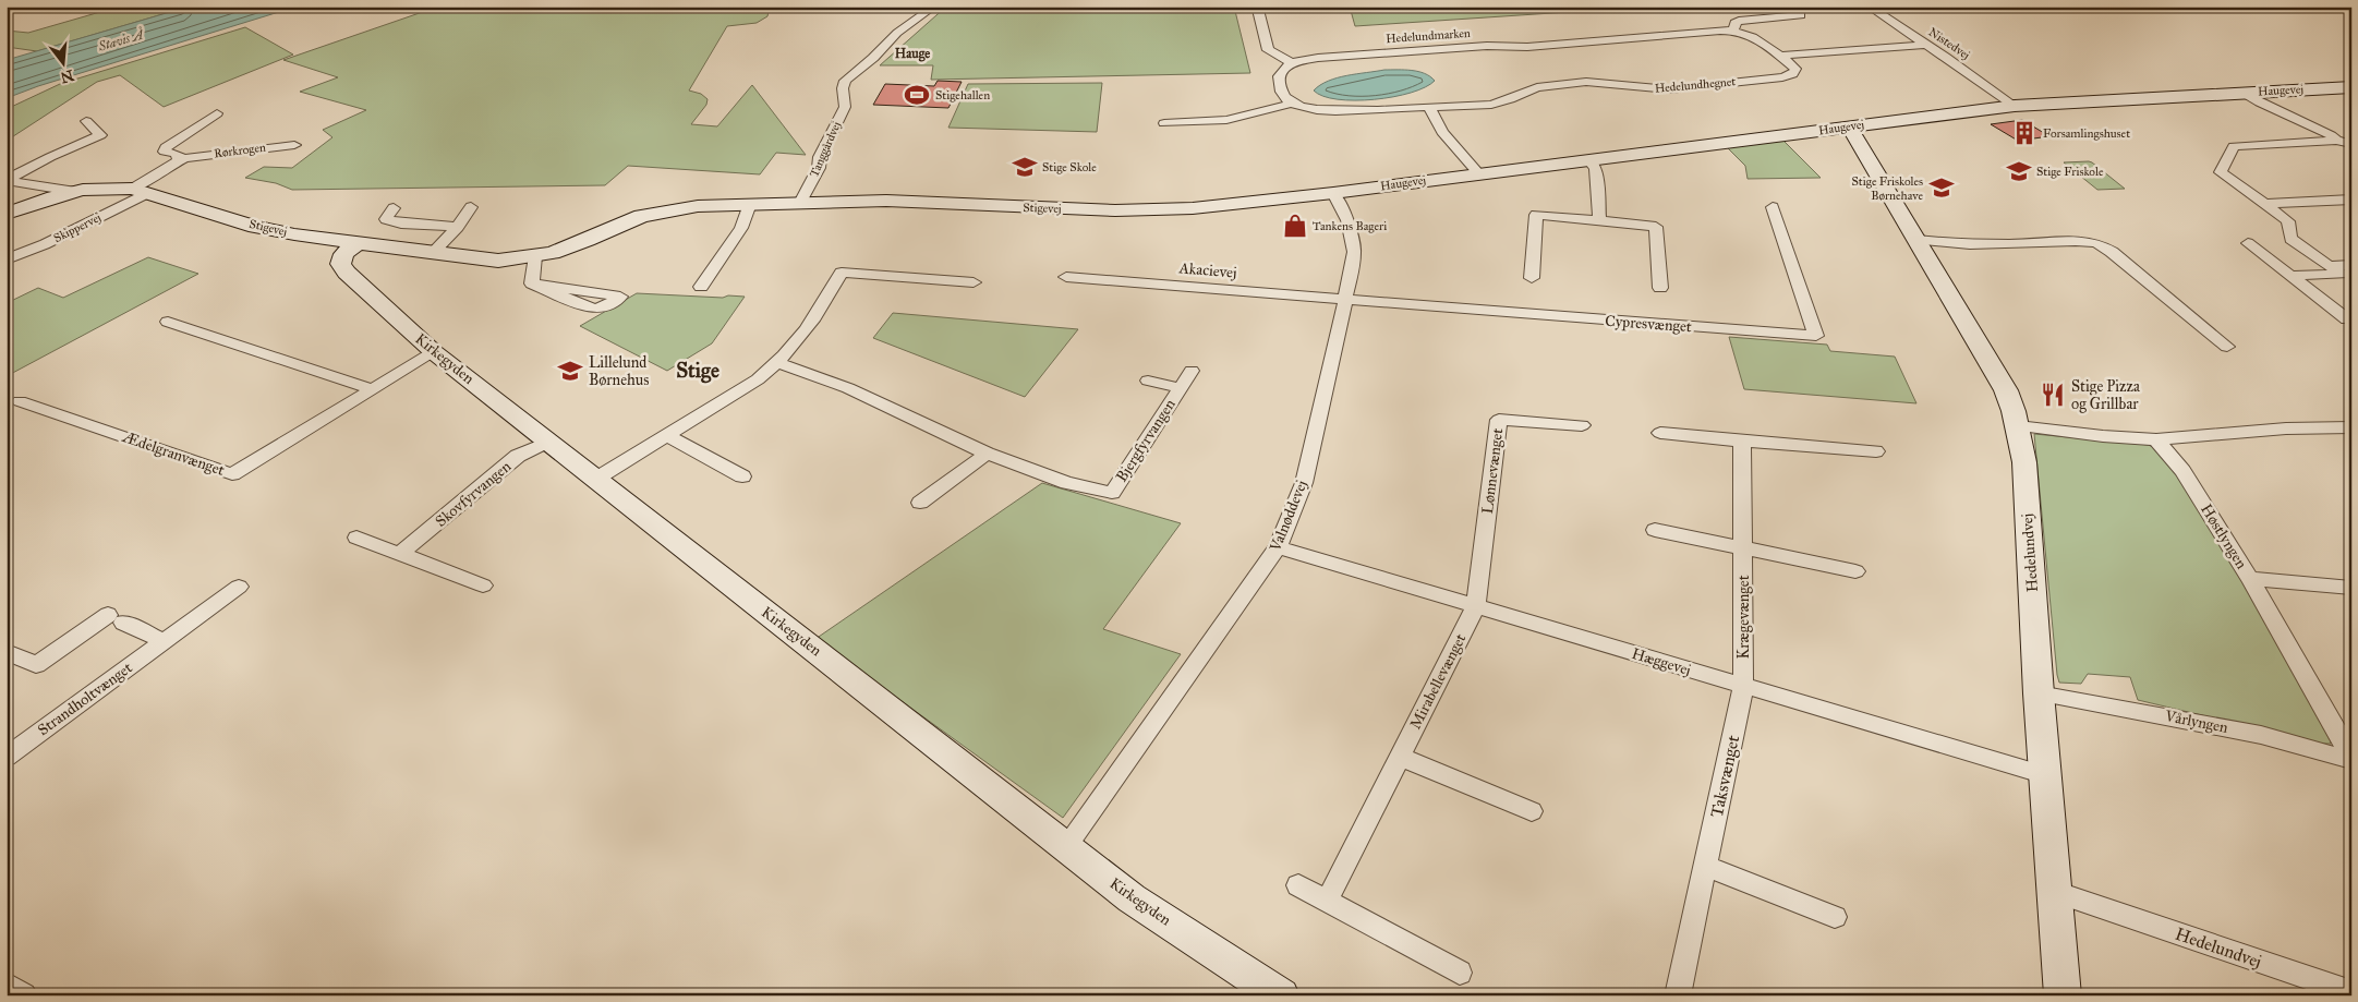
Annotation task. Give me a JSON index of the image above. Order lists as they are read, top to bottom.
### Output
{
  "streets": {
    "street": [
      "Hedelundmarken",
      "Nistedvej",
      "Hedelundhegnet",
      "Haugevej",
      "Tanggårdvej",
      "Rørkrogen",
      "Stigevej",
      "Skippervej",
      "Akacievej",
      "Cypresvænget",
      "Kirkegyden",
      "Bjergfyrvangen",
      "Ædelgranvænget",
      "Lønnevænget",
      "Skovfyrvangen",
      "Valnøddevej",
      "Høstlyngen",
      "Hedelundvej",
      "Krægevænget",
      "Hæggevej",
      "Mirabellevænget",
      "Strandholtvænget",
      "Vårlyngen",
      "Taksvænget"
    ]
  },
  "crossings": [
    ["Hedelundmarken", "Hedelundhegnet"],
    ["Nistedvej", "Haugevej"],
    ["Haugevej", "Stigevej"],
    ["Haugevej", "Valnøddevej"],
    ["Haugevej", "Hedelundvej"],
    ["Tanggårdvej", "Stigevej"],
    ["Rørkrogen", "Stigevej"],
    ["Rørkrogen", "Skippervej"],
    ["Stigevej", "Skippervej"],
    ["Stigevej", "Kirkegyden"],
    ["Stigevej", "Valnøddevej"],
    ["Akacievej", "Cypresvænget"],
    ["Akacievej", "Valnøddevej"],
    ["Cypresvænget", "Valnøddevej"],
    ["Kirkegyden", "Ædelgranvænget"],
    ["Kirkegyden", "Skovfyrvangen"],
    ["Kirkegyden", "Valnøddevej"],
    ["Lønnevænget", "Hæggevej"],
    ["Lønnevænget", "Mirabellevænget"],
    ["Valnøddevej", "Hæggevej"],
    ["Høstlyngen", "Vårlyngen"],
    ["Hedelundvej", "Hæggevej"],
    ["Hedelundvej", "Vårlyngen"],
    ["Krægevænget", "Hæggevej"],
    ["Krægevænget", "Taksvænget"],
    ["Hæggevej", "Mirabellevænget"],
    ["Hæggevej", "Taksvænget"]
  ],
  "districts": ["Hauge", "Stige"],
  "water": ["Stavis Å"],
  "places": {
    "sports": ["Stigehallen"],
    "building": ["Forsamlingshuset"],
    "school or university": [
      "Stige Skole",
      "Stige Friskole",
      "Stige Friskoles Børnehave",
      "Lillelund Børnehus"
    ],
    "shop": ["Tankens Bageri"],
    "restaurant": ["Stige Pizza og Grillbar"]
  },
  "north": "bottom"
}
